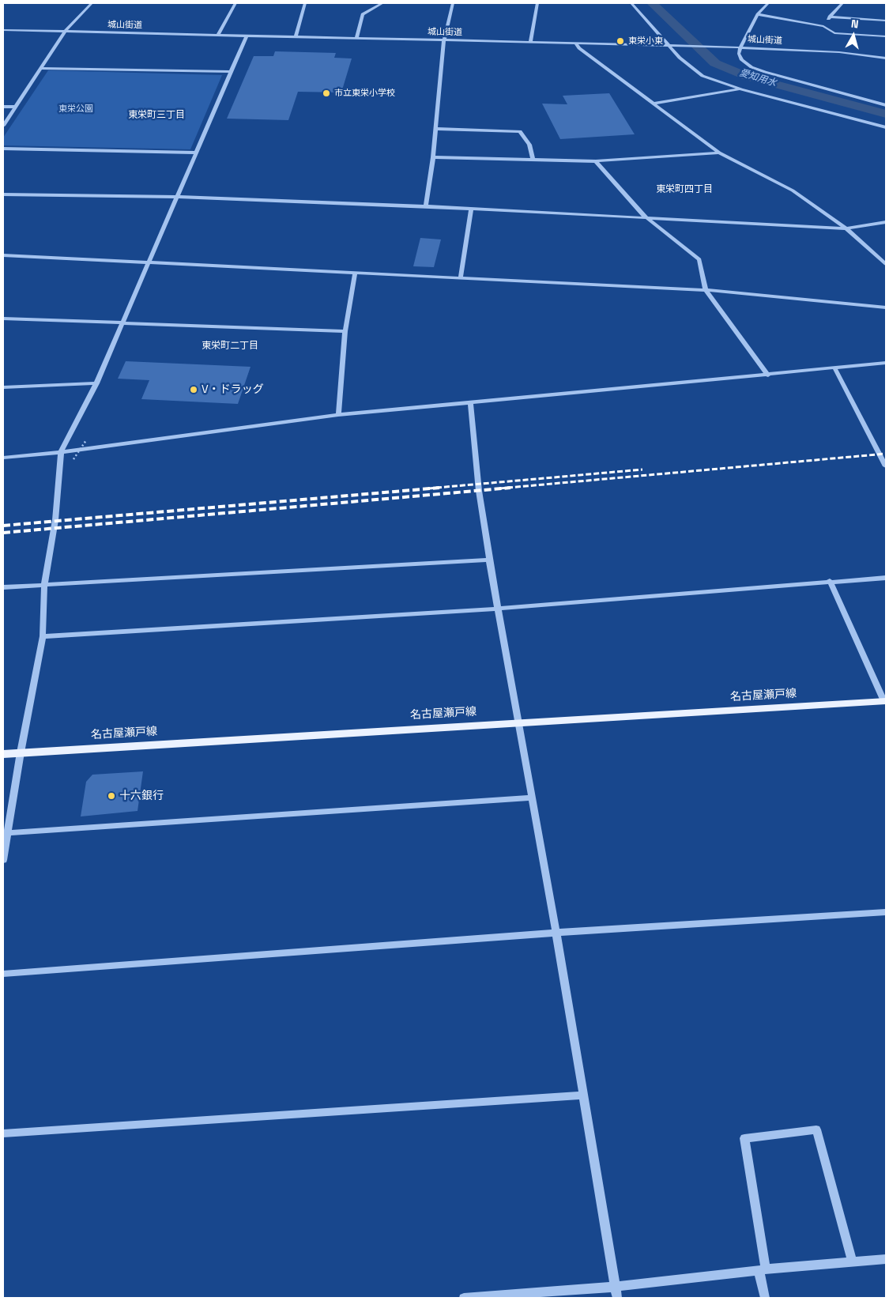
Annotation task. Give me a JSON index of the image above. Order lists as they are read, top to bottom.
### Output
{
  "streets": {
    "main road": ["名古屋瀬戸線"],
    "street": ["城山街道"]
  },
  "districts": ["東栄町三丁目", "東栄町四丁目", "東栄町二丁目"],
  "water": ["愛知用水"],
  "parks": ["東栄公園"],
  "places": [
    "東栄小東",
    "市立東栄小学校",
    "V・ドラッグ",
    "十六銀行"
  ],
  "north": "top"
}
